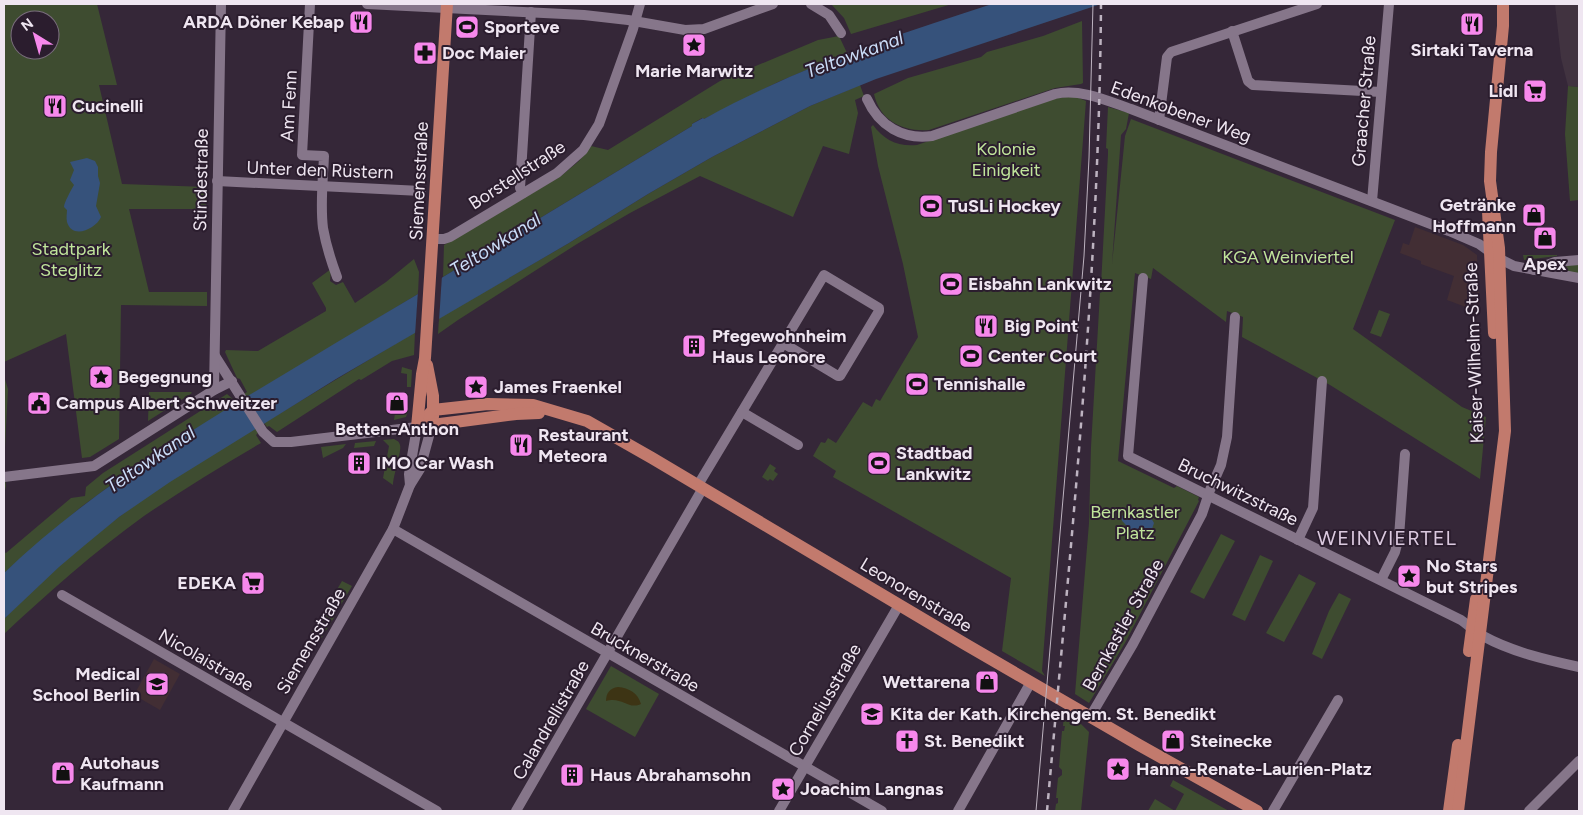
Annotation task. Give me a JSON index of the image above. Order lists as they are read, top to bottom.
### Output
{
  "streets": {
    "main road": ["Siemensstraße", "Kaiser-Wilhelm-Straße", "Leonorenstraße"],
    "street": [
      "Graacher Straße",
      "Am Fenn",
      "Edenkobener Weg",
      "Unter den Rüstern",
      "Borstellstraße",
      "Stindestraße",
      "Bruchwitzstraße",
      "Bernkastler Straße",
      "Brucknerstraße",
      "Nicolaistraße",
      "Corneliusstraße",
      "Calandrellistraße"
    ]
  },
  "crossings": [
    ["Graacher Straße", "Edenkobener Weg"],
    ["Am Fenn", "Unter den Rüstern"],
    ["Edenkobener Weg", "Kaiser-Wilhelm-Straße"],
    ["Unter den Rüstern", "Stindestraße"],
    ["Borstellstraße", "Siemensstraße"],
    ["Siemensstraße", "Leonorenstraße"],
    ["Siemensstraße", "Brucknerstraße"],
    ["Siemensstraße", "Nicolaistraße"],
    ["Kaiser-Wilhelm-Straße", "Bruchwitzstraße"],
    ["Bruchwitzstraße", "Bernkastler Straße"],
    ["Leonorenstraße", "Bernkastler Straße"],
    ["Leonorenstraße", "Corneliusstraße"],
    ["Leonorenstraße", "Calandrellistraße"],
    ["Brucknerstraße", "Corneliusstraße"],
    ["Brucknerstraße", "Calandrellistraße"]
  ],
  "districts": ["WEINVIERTEL"],
  "water": ["Teltowkanal"],
  "parks": [
    "Kolonie Einigkeit",
    "Stadtpark Steglitz",
    "KGA Weinviertel",
    "Bernkastler Platz"
  ],
  "places": {
    "restaurant": [
      "ARDA Döner Kebap",
      "Sirtaki Taverna",
      "Cucinelli",
      "Big Point",
      "Restaurant Meteora"
    ],
    "sports": [
      "Sporteve",
      "TuSLi Hockey",
      "Eisbahn Lankwitz",
      "Center Court",
      "Tennishalle",
      "Stadtbad Lankwitz"
    ],
    "place": [
      "Marie Marwitz",
      "Begegnung",
      "James Fraenkel",
      "No Stars but Stripes",
      "Hanna-Renate-Laurien-Platz",
      "Joachim Langnas"
    ],
    "pharmacy": ["Doc Maier"],
    "supermarket": ["Lidl", "EDEKA"],
    "shop": [
      "Getränke Hoffmann",
      "Apex",
      "Betten-Anthon",
      "Wettarena",
      "Steinecke",
      "Autohaus Kaufmann"
    ],
    "building": ["Pfegewohnheim Haus Leonore", "IMO Car Wash", "Haus Abrahamsohn"],
    "public building": ["Campus Albert Schweitzer"],
    "school or university": ["Medical School Berlin", "Kita der Kath. Kirchengem. St. Benedikt"],
    "church": ["St. Benedikt"]
  },
  "north": "top left"
}
